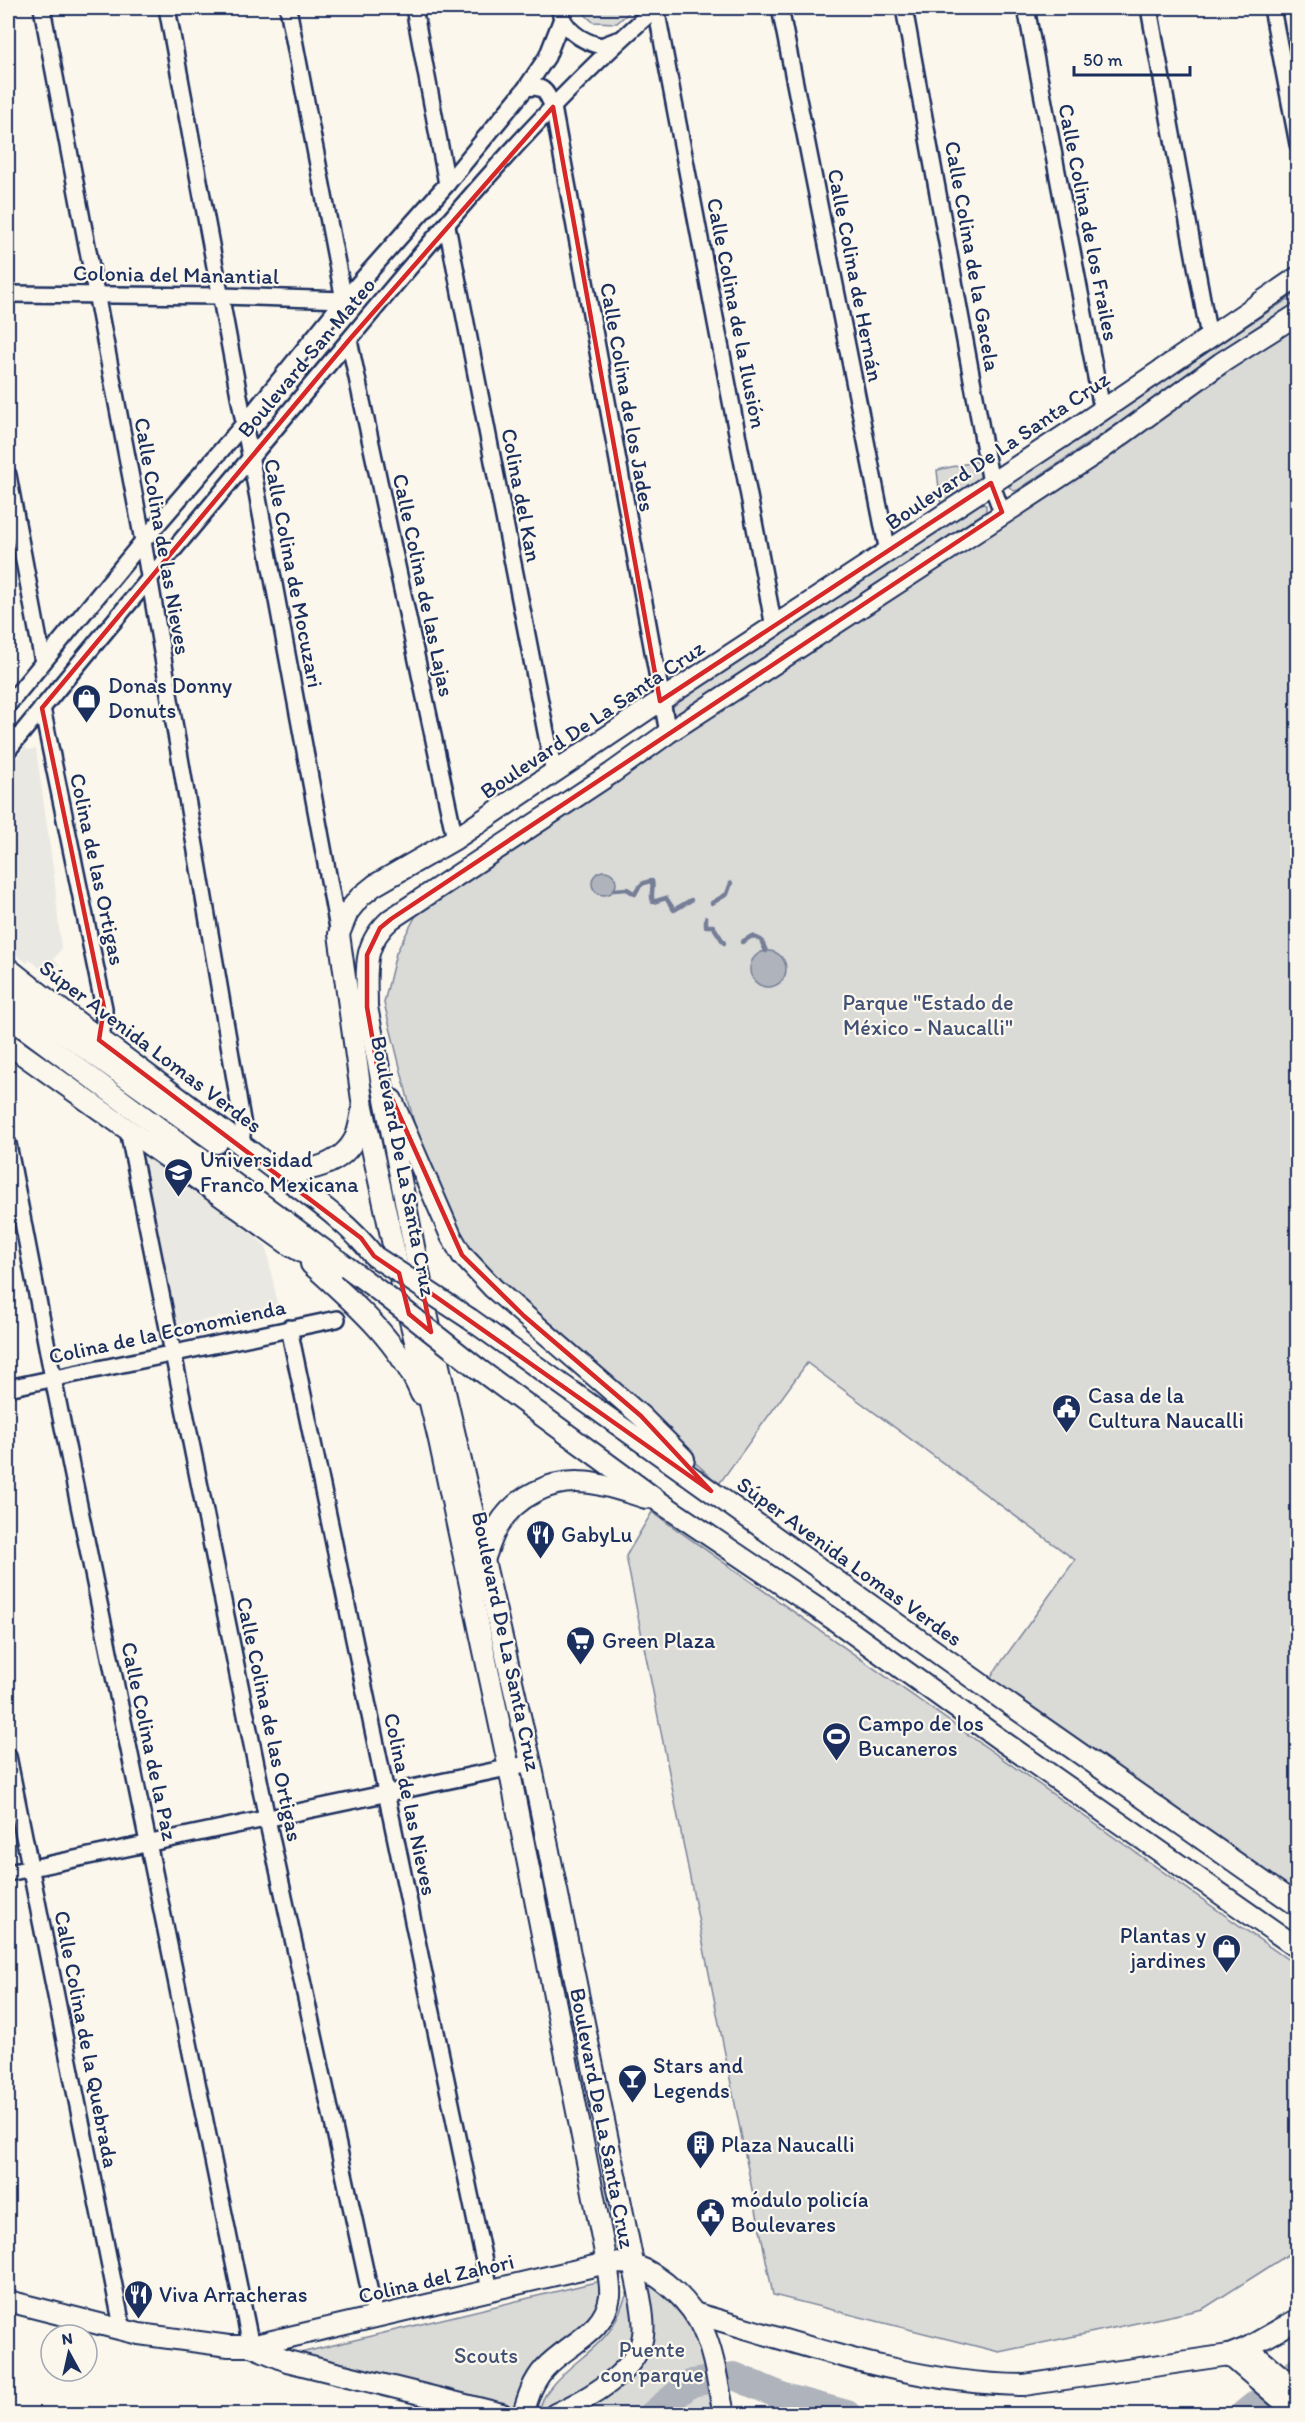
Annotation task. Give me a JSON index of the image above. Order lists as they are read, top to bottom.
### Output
{
  "streets": {
    "main road": ["Boulevard De La Santa Cruz", "Súper Avenida Lomas Verdes", "Colina del Zahori"],
    "street": [
      "Calle Colina de los Frailes",
      "Calle Colina de la Gacela",
      "Colonia del Manantial",
      "Calle Colina de Hernán",
      "Calle Colina de la Ilusión",
      "Boulevard San Mateo",
      "Calle Colina de los Jades",
      "Colina del Kan",
      "Calle Colina de las Nieves",
      "Calle Colina de Mocuzari",
      "Calle Colina de las Lajas",
      "Colina de las Ortigas",
      "Colina de la Economienda",
      "Calle Colina de las Ortigas",
      "Calle Colina de la Paz",
      "Colina de las Nieves",
      "Calle Colina de la Quebrada"
    ]
  },
  "crossings": [
    ["Calle Colina de los Frailes", "Boulevard De La Santa Cruz"],
    ["Calle Colina de la Gacela", "Boulevard De La Santa Cruz"],
    ["Colonia del Manantial", "Boulevard San Mateo"],
    ["Colonia del Manantial", "Calle Colina de las Nieves"],
    ["Colonia del Manantial", "Calle Colina de Mocuzari"],
    ["Calle Colina de Hernán", "Boulevard De La Santa Cruz"],
    ["Calle Colina de la Ilusión", "Boulevard San Mateo"],
    ["Calle Colina de la Ilusión", "Boulevard De La Santa Cruz"],
    ["Boulevard San Mateo", "Calle Colina de los Jades"],
    ["Boulevard San Mateo", "Colina del Kan"],
    ["Boulevard San Mateo", "Calle Colina de las Nieves"],
    ["Boulevard San Mateo", "Calle Colina de Mocuzari"],
    ["Boulevard San Mateo", "Calle Colina de las Lajas"],
    ["Boulevard San Mateo", "Colina de las Ortigas"],
    ["Calle Colina de los Jades", "Boulevard De La Santa Cruz"],
    ["Boulevard De La Santa Cruz", "Colina del Kan"],
    ["Boulevard De La Santa Cruz", "Calle Colina de Mocuzari"],
    ["Boulevard De La Santa Cruz", "Calle Colina de las Lajas"],
    ["Boulevard De La Santa Cruz", "Colina del Zahori"],
    ["Calle Colina de las Nieves", "Súper Avenida Lomas Verdes"],
    ["Colina de las Ortigas", "Súper Avenida Lomas Verdes"],
    ["Colina de la Economienda", "Calle Colina de las Ortigas"],
    ["Colina de la Economienda", "Calle Colina de la Paz"],
    ["Colina de la Economienda", "Colina de las Nieves"],
    ["Calle Colina de las Ortigas", "Colina del Zahori"],
    ["Calle Colina de la Paz", "Colina del Zahori"],
    ["Colina de las Nieves", "Colina del Zahori"]
  ],
  "parks": ["Parque \"Estado de México - Naucalli\"", "Puente con parque", "Scouts"],
  "places": {
    "shop": ["Donas Donny Donuts", "Plantas y jardines"],
    "school or university": ["Universidad Franco Mexicana"],
    "public building": ["Casa de la Cultura Naucalli", "módulo policía Boulevares"],
    "restaurant": ["GabyLu", "Viva Arracheras"],
    "supermarket": ["Green Plaza"],
    "sports": ["Campo de los Bucaneros"],
    "bar": ["Stars and Legends"],
    "building": ["Plaza Naucalli"]
  },
  "scale_bar": "50 m",
  "north": "top"
}
